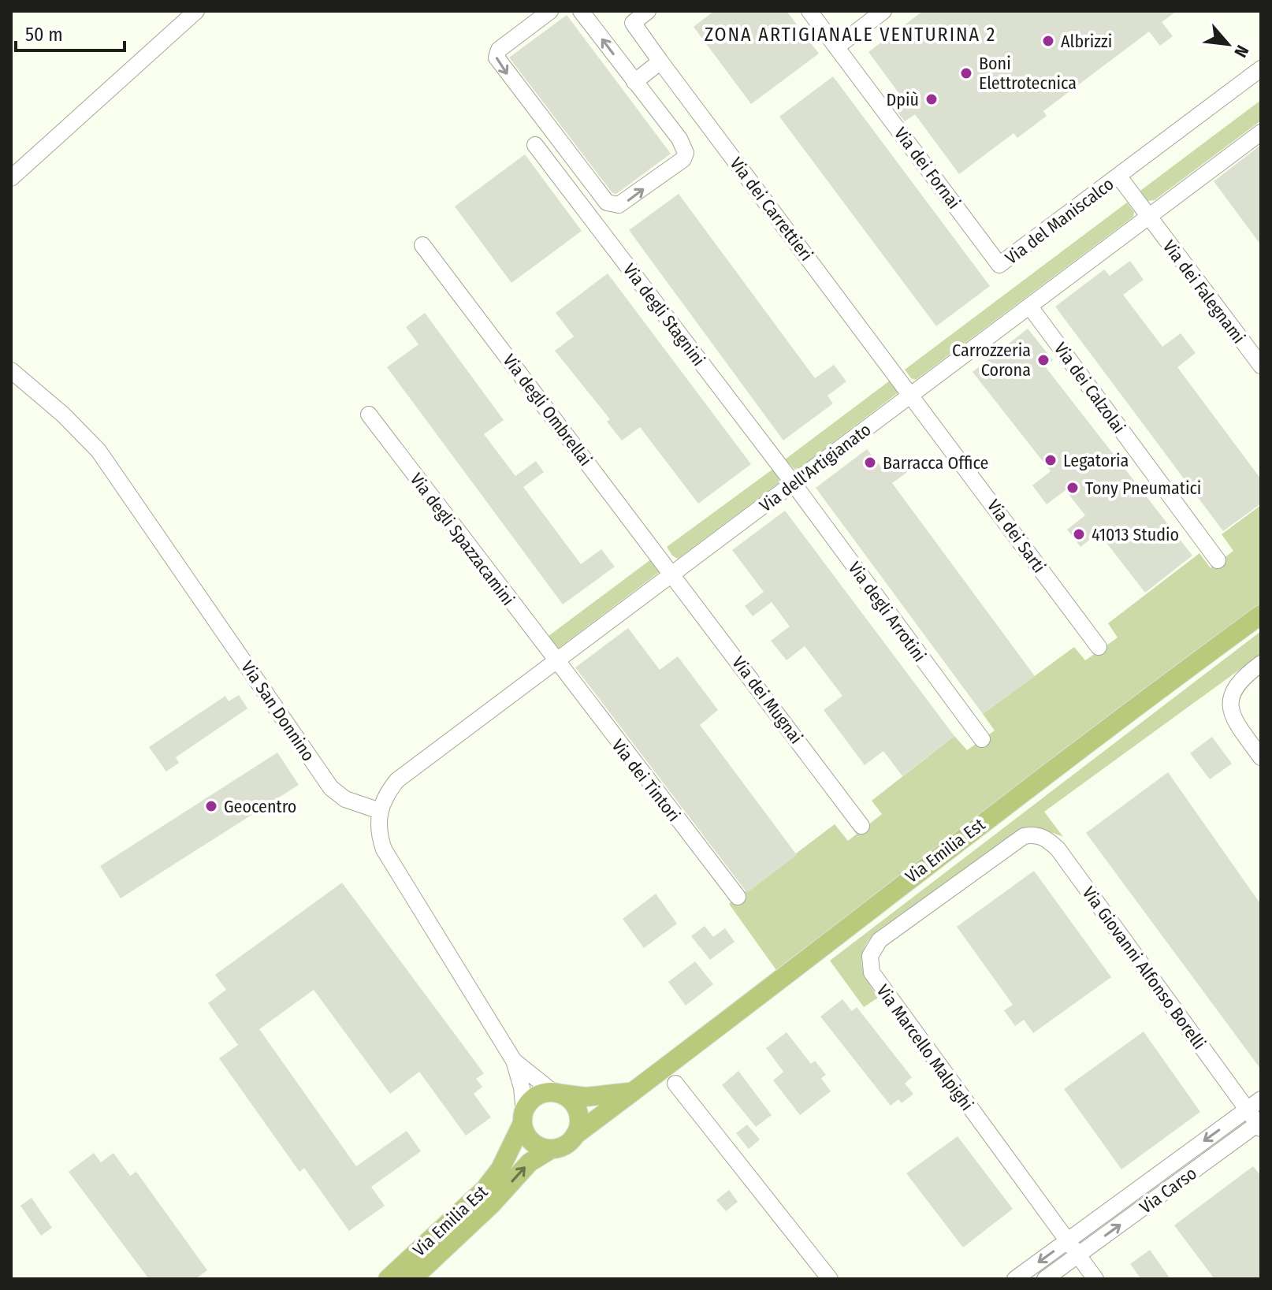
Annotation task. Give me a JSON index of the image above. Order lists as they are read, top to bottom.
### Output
{
  "streets": {
    "main road": ["Via Emilia Est"],
    "street": [
      "Via dei Fornai",
      "Via dei Carrettieri",
      "Via del Maniscalco",
      "Via dei Falegnami",
      "Via degli Stagnini",
      "Via dei Calzolai",
      "Via degli Ombrellai",
      "Via dell'Artigianato",
      "Via dei Sarti",
      "Via degli Spazzacamini",
      "Via degli Arrotini",
      "Via dei Mugnai",
      "Via San Donnino",
      "Via dei Tintori",
      "Via Giovanni Alfonso Borelli",
      "Via Marcello Malpighi",
      "Via Carso"
    ]
  },
  "crossings": [
    ["Via dei Fornai", "Via del Maniscalco"],
    ["Via dei Carrettieri", "Via dell'Artigianato"],
    ["Via dei Carrettieri", "Via dei Sarti"],
    ["Via del Maniscalco", "Via dei Falegnami"],
    ["Via del Maniscalco", "Via dell'Artigianato"],
    ["Via dei Falegnami", "Via dell'Artigianato"],
    ["Via degli Stagnini", "Via dell'Artigianato"],
    ["Via degli Stagnini", "Via degli Arrotini"],
    ["Via dei Calzolai", "Via dell'Artigianato"],
    ["Via degli Ombrellai", "Via dell'Artigianato"],
    ["Via degli Ombrellai", "Via dei Mugnai"],
    ["Via dell'Artigianato", "Via dei Sarti"],
    ["Via dell'Artigianato", "Via degli Spazzacamini"],
    ["Via dell'Artigianato", "Via degli Arrotini"],
    ["Via dell'Artigianato", "Via dei Mugnai"],
    ["Via dell'Artigianato", "Via San Donnino"],
    ["Via dell'Artigianato", "Via dei Tintori"],
    ["Via degli Spazzacamini", "Via dei Tintori"],
    ["Via Giovanni Alfonso Borelli", "Via Marcello Malpighi"],
    ["Via Giovanni Alfonso Borelli", "Via Carso"],
    ["Via Marcello Malpighi", "Via Carso"]
  ],
  "districts": ["ZONA ARTIGIANALE VENTURINA 2"],
  "places": [
    "Albrizzi",
    "Boni Elettrotecnica",
    "Dpiù",
    "Carrozzeria Corona",
    "Legatoria",
    "Barracca Office",
    "Tony Pneumatici",
    "41013 Studio",
    "Geocentro"
  ],
  "scale_bar": "50 m",
  "north": "bottom right"
}
